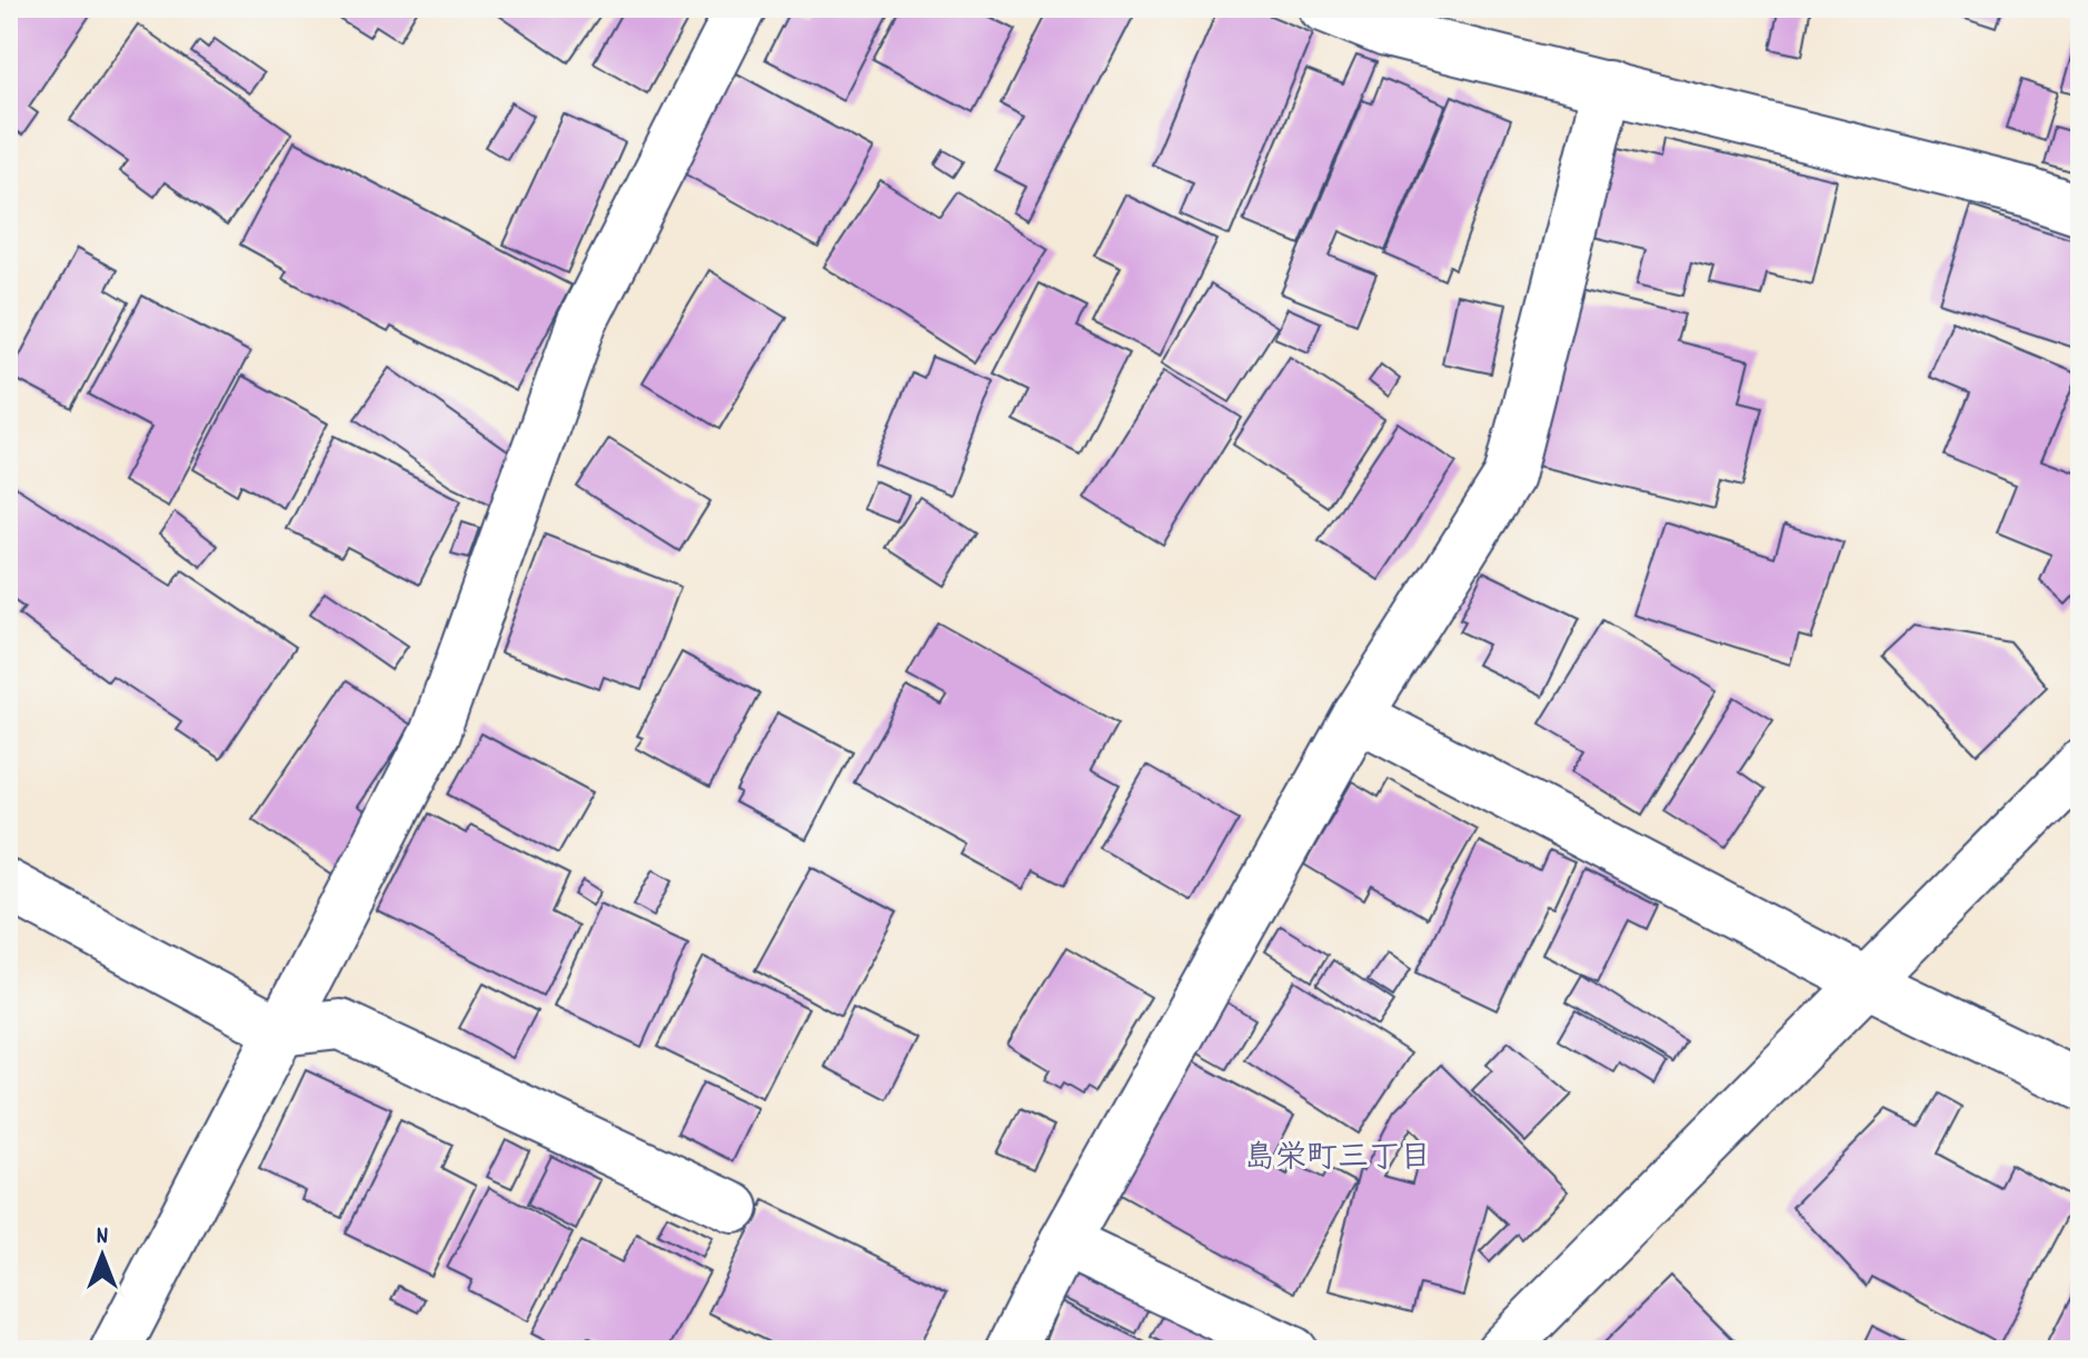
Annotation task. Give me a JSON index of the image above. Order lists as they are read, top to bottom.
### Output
{
  "districts": ["島栄町三丁目"],
  "north": "top"
}
